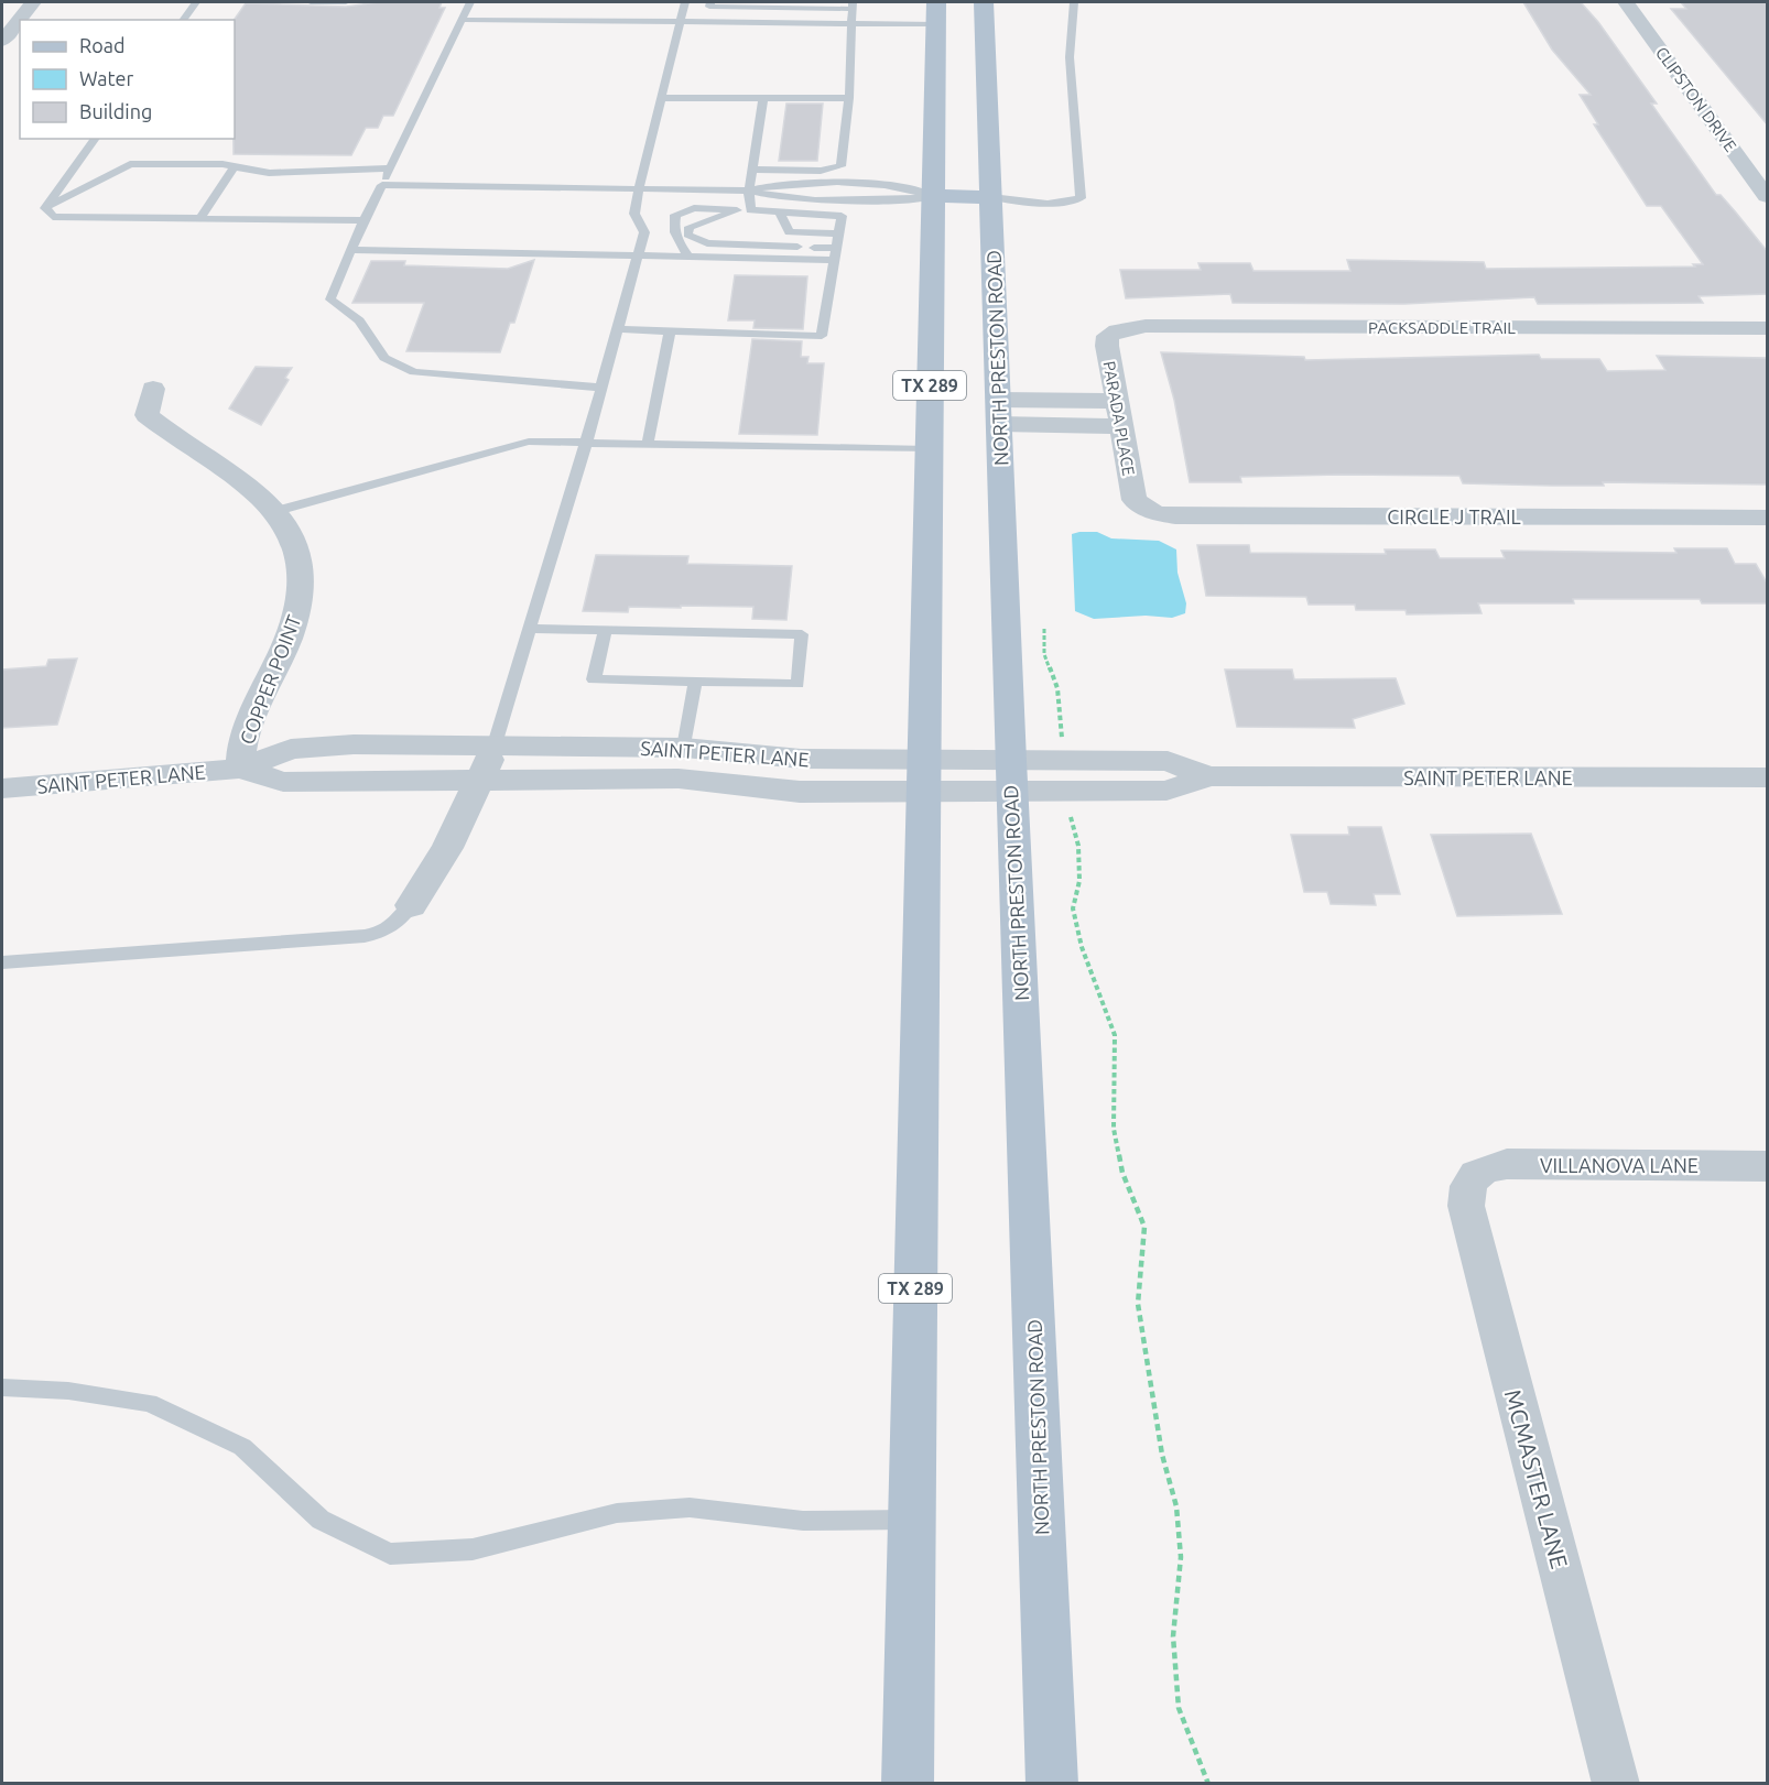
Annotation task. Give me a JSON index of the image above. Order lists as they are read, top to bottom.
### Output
{
  "streets": {
    "main road": ["NORTH PRESTON ROAD", "TX 289"],
    "street": [
      "CLIPSTON DRIVE",
      "PACKSADDLE TRAIL",
      "PARADA PLACE",
      "CIRCLE J TRAIL",
      "COPPER POINT",
      "SAINT PETER LANE",
      "VILLANOVA LANE",
      "MCMASTER LANE"
    ]
  },
  "crossings": [
    ["PACKSADDLE TRAIL", "PARADA PLACE"],
    ["NORTH PRESTON ROAD", "SAINT PETER LANE"],
    ["TX 289", "SAINT PETER LANE"],
    ["PARADA PLACE", "CIRCLE J TRAIL"],
    ["COPPER POINT", "SAINT PETER LANE"],
    ["VILLANOVA LANE", "MCMASTER LANE"]
  ],
  "legend": ["Road", "Water", "Building"]
}
